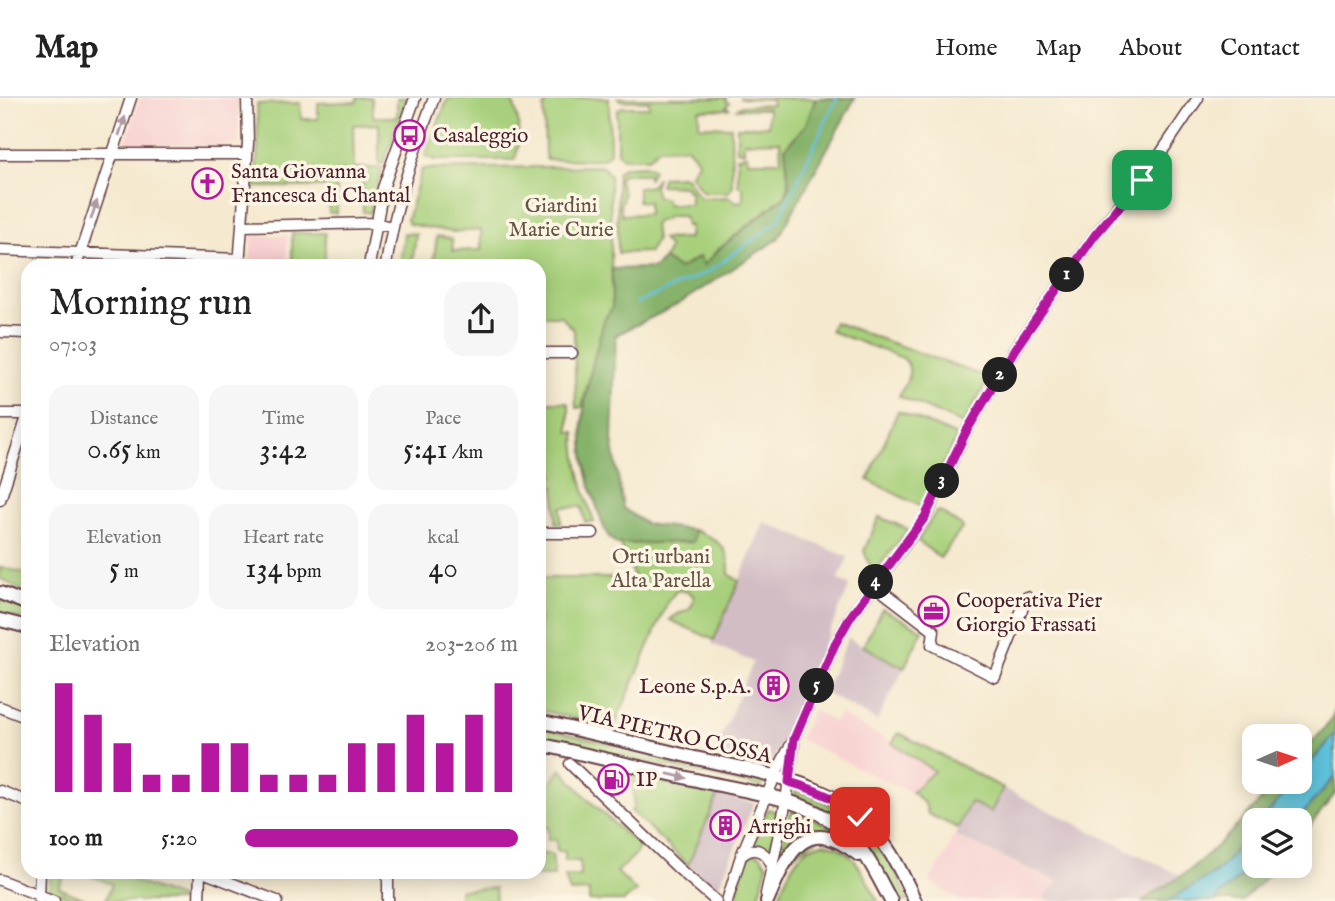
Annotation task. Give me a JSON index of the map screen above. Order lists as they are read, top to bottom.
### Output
{
  "streets": {
    "main road": ["VIA PIETRO COSSA"]
  },
  "parks": ["Giardini Marie Curie", "Orti urbani Alta Parella"],
  "places": {
    "bus stop": ["Casaleggio"],
    "church": ["Santa Giovanna Francesca di Chantal"],
    "office": ["Cooperativa Pier Giorgio Frassati"],
    "building": ["Leone S.p.A.", "Arrighi"],
    "fuel station": ["IP"]
  },
  "north": "right",
  "page": {
    "header": "Map",
    "nav": [
      "Home",
      "Map",
      "About",
      "Contact"
    ],
    "pins": [
      "1",
      "2",
      "3",
      "4",
      "5"
    ],
    "heading": ["Morning run", "07:03"],
    "stats": [
      ["Distance", "0.65 km"],
      ["Time", "3:42"],
      ["Pace", "5:41 /km"],
      ["Elevation", "5 m"],
      ["Heart rate", "134 bpm"],
      ["kcal", "40"]
    ],
    "chart": ["Elevation", "203–206 m"],
    "list": [
      {
        "name": "100 m",
        "note": "5:20"
      }
    ]
  }
}
